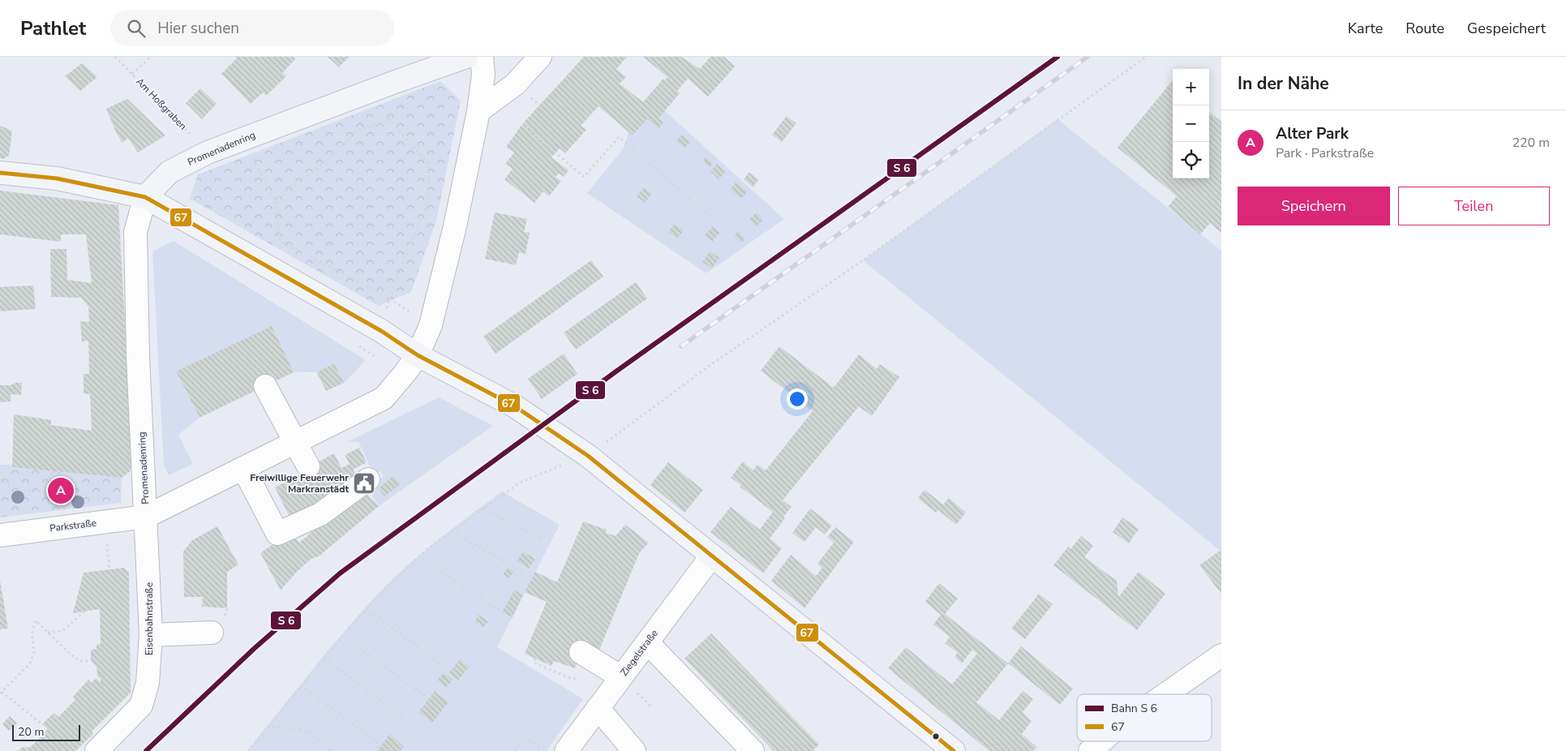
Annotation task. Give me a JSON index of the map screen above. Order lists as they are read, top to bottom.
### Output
{
  "streets": {
    "main road": ["Promenadenring"],
    "street": ["Parkstraße", "Eisenbahnstraße", "Ziegelstraße"],
    "path": ["Am Hoßgraben"]
  },
  "crossings": [
    ["Am Hoßgraben", "Promenadenring"],
    ["Promenadenring", "Parkstraße"],
    ["Promenadenring", "Eisenbahnstraße"],
    ["Parkstraße", "Eisenbahnstraße"]
  ],
  "places": {
    "public building": ["Freiwillige Feuerwehr Markranstädt"]
  },
  "lines": ["transit line 67"],
  "legend": ["Bahn S 6", "67"],
  "scale_bar": "20 m",
  "page": {
    "header": "Pathlet",
    "search": "Hier suchen",
    "nav": ["Karte", "Route", "Gespeichert"],
    "heading": "In der Nähe",
    "map_buttons": ["+", "−"],
    "list": [
      {
        "mark": "A",
        "name": "Alter Park",
        "note": "Park · Parkstraße",
        "value": "220 m"
      }
    ],
    "buttons": ["Speichern", "Teilen"],
    "pins": "A",
    "scale": "20 m"
  }
}
